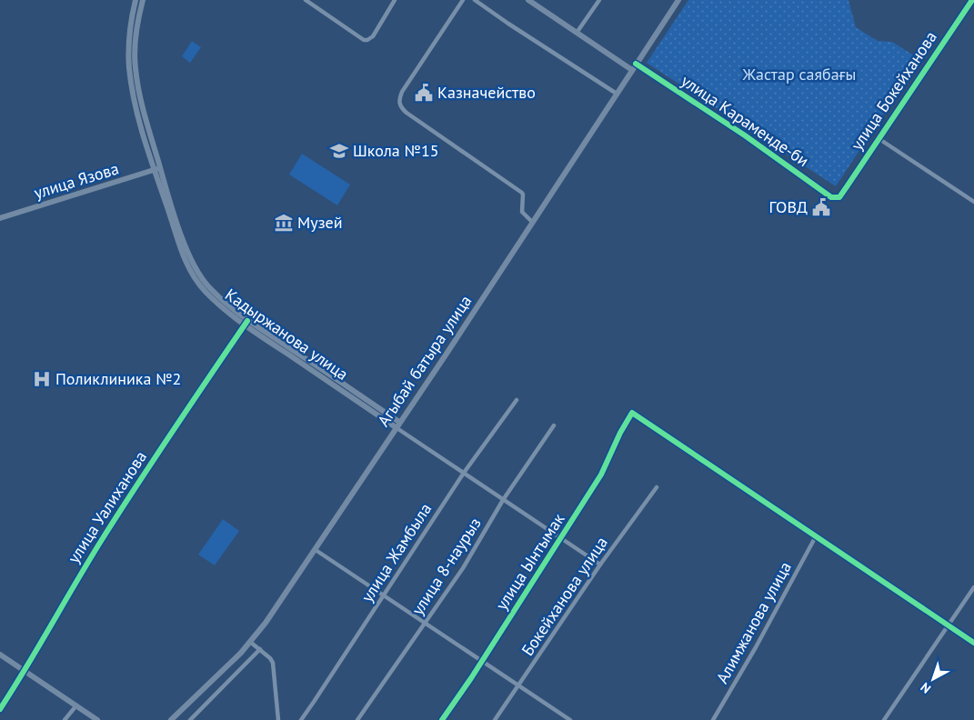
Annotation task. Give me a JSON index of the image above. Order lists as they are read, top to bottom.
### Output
{
  "streets": {
    "main road": [
      "улица Бокейханова",
      "улица Караменде-би",
      "улица Язова",
      "Кадыржанова улица",
      "Агыбай батыра улица",
      "улица Уалиханова"
    ],
    "street": [
      "улица Жамбыла",
      "улица Ынтымак",
      "улица 8-наурыз",
      "Бокейханова улица",
      "Алимжанова улица"
    ]
  },
  "crossings": [
    ["улица Бокейханова", "улица Караменде-би"],
    ["улица Караменде-би", "Агыбай батыра улица"],
    ["улица Язова", "Кадыржанова улица"],
    ["Кадыржанова улица", "Агыбай батыра улица"],
    ["Кадыржанова улица", "улица Уалиханова"],
    ["Кадыржанова улица", "улица Жамбыла"],
    ["Кадыржанова улица", "улица Ынтымак"],
    ["Кадыржанова улица", "улица 8-наурыз"],
    ["Кадыржанова улица", "Бокейханова улица"],
    ["улица Ынтымак", "Алимжанова улица"]
  ],
  "parks": ["Жастар саябағы"],
  "places": {
    "public building": ["Казначейство", "ГОВД"],
    "school or university": ["Школа №15"],
    "museum": ["Музей"],
    "hospital": ["Поликлиника №2"]
  },
  "north": "bottom left"
}
